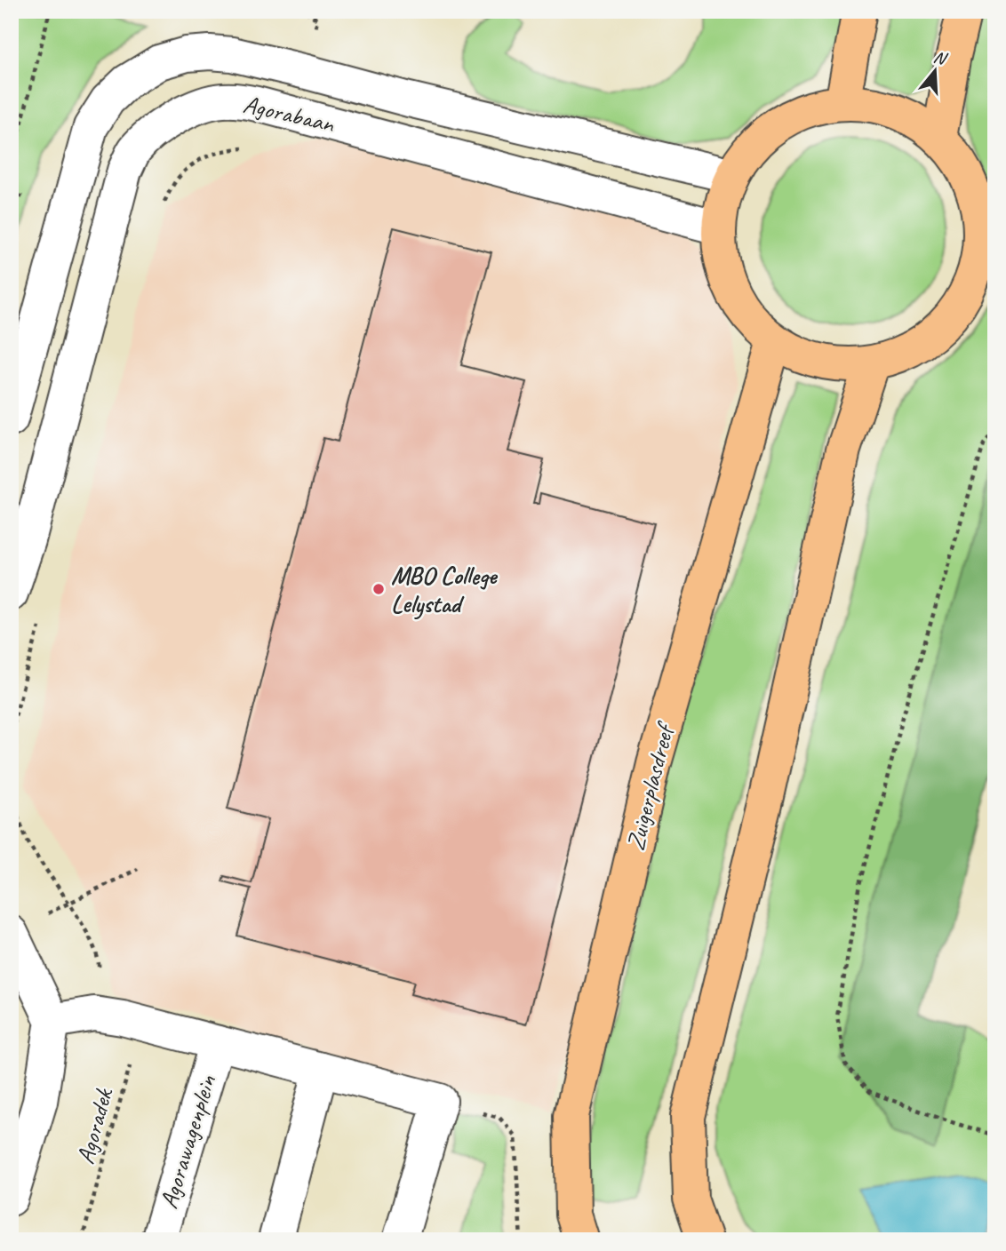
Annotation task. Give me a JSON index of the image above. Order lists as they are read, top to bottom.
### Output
{
  "streets": {
    "main road": ["Zuigerplasdreef"],
    "street": ["Agorabaan", "Agorawagenplein"],
    "path": ["Agoradek"]
  },
  "crossings": [
    ["Agoradek", "Agorawagenplein"]
  ],
  "places": ["MBO College Lelystad"],
  "north": "top"
}
